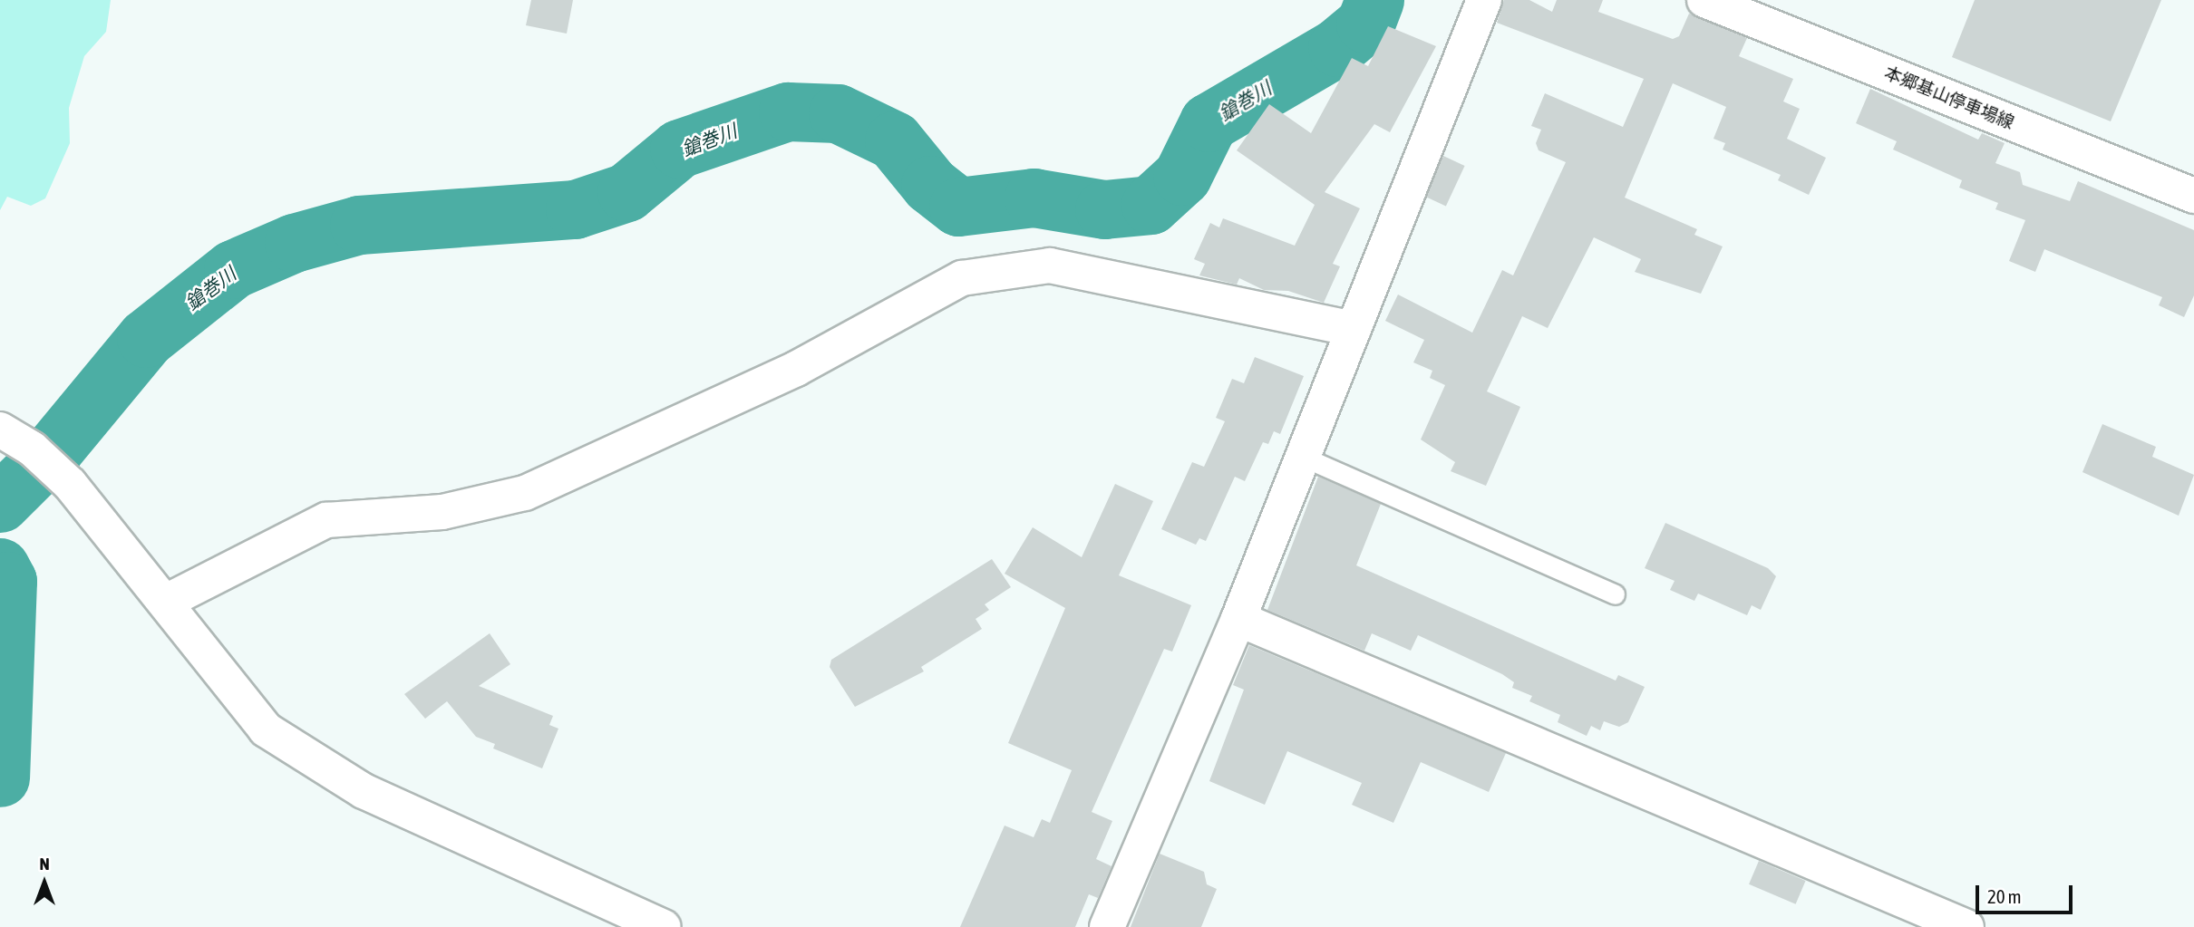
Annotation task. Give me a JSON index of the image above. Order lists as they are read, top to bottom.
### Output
{
  "streets": {
    "street": ["本郷基山停車場線"]
  },
  "water": ["鎗巻川"],
  "scale_bar": "20 m",
  "north": "top"
}
